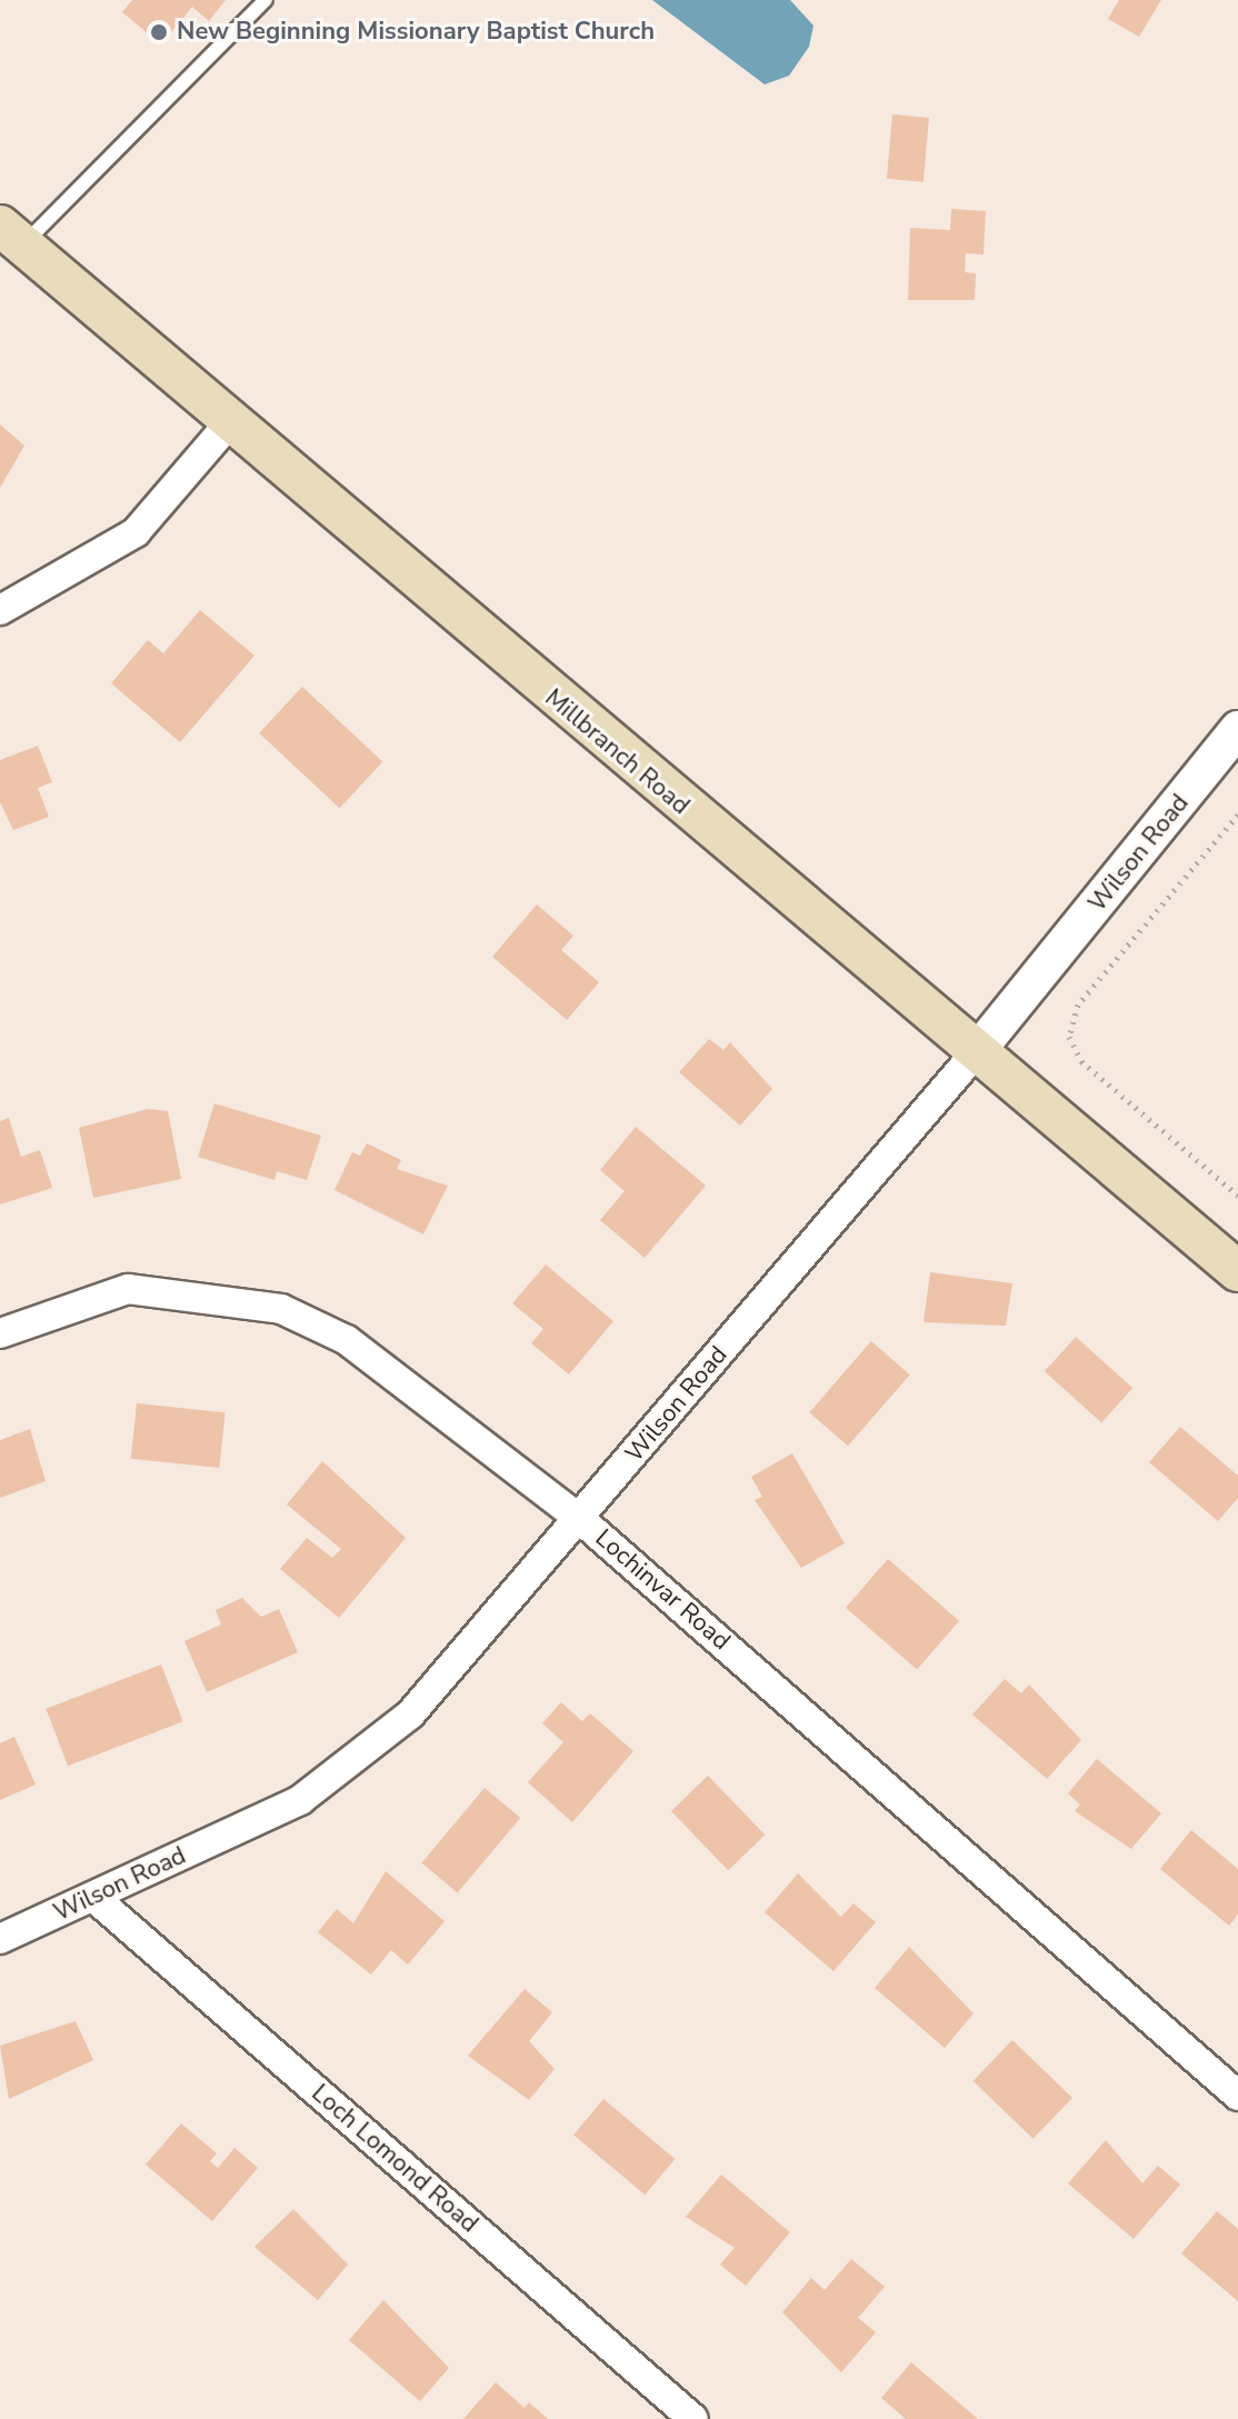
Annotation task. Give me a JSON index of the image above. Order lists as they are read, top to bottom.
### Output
{
  "streets": {
    "main road": ["Millbranch Road"],
    "street": ["Wilson Road", "Lochinvar Road", "Loch Lomond Road"]
  },
  "crossings": [
    ["Millbranch Road", "Wilson Road"],
    ["Wilson Road", "Lochinvar Road"],
    ["Wilson Road", "Loch Lomond Road"]
  ],
  "places": ["New Beginning Missionary Baptist Church"]
}
